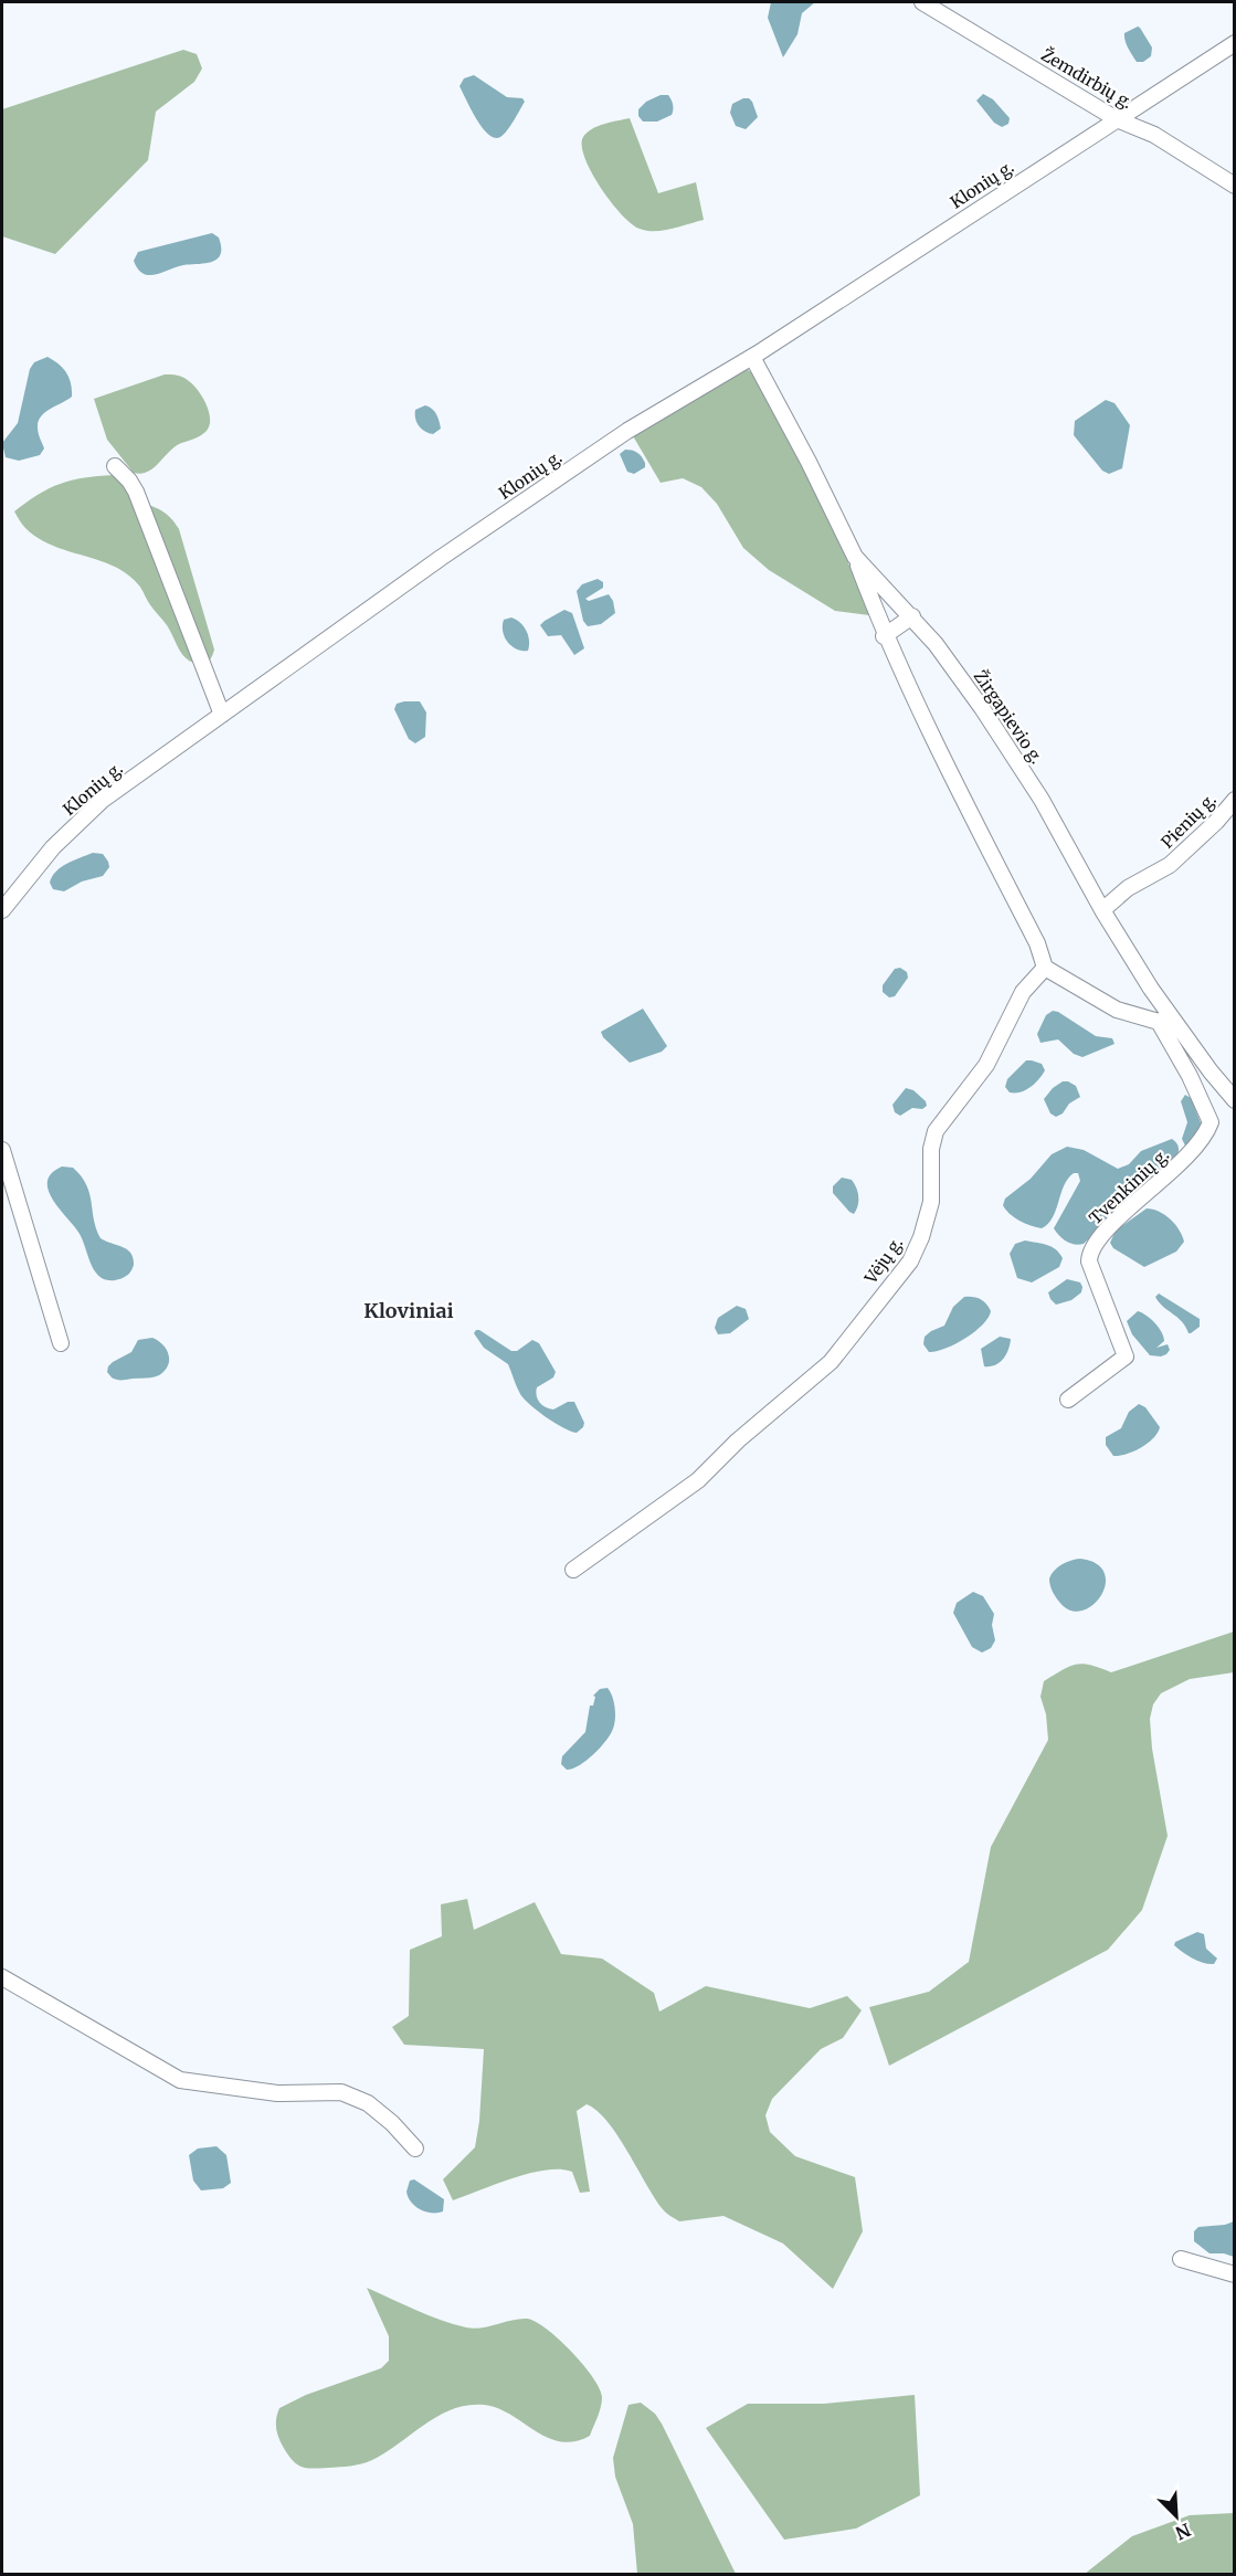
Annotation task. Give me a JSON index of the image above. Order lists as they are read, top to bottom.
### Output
{
  "streets": {
    "street": [
      "Žemdirbių g.",
      "Klonių g.",
      "Žirgapievio g.",
      "Pienių g.",
      "Tvenkinių g.",
      "Vėjų g."
    ]
  },
  "crossings": [
    ["Žemdirbių g.", "Klonių g."],
    ["Klonių g.", "Žirgapievio g."],
    ["Žirgapievio g.", "Pienių g."],
    ["Žirgapievio g.", "Tvenkinių g."]
  ],
  "districts": ["Kloviniai"],
  "north": "bottom right"
}
